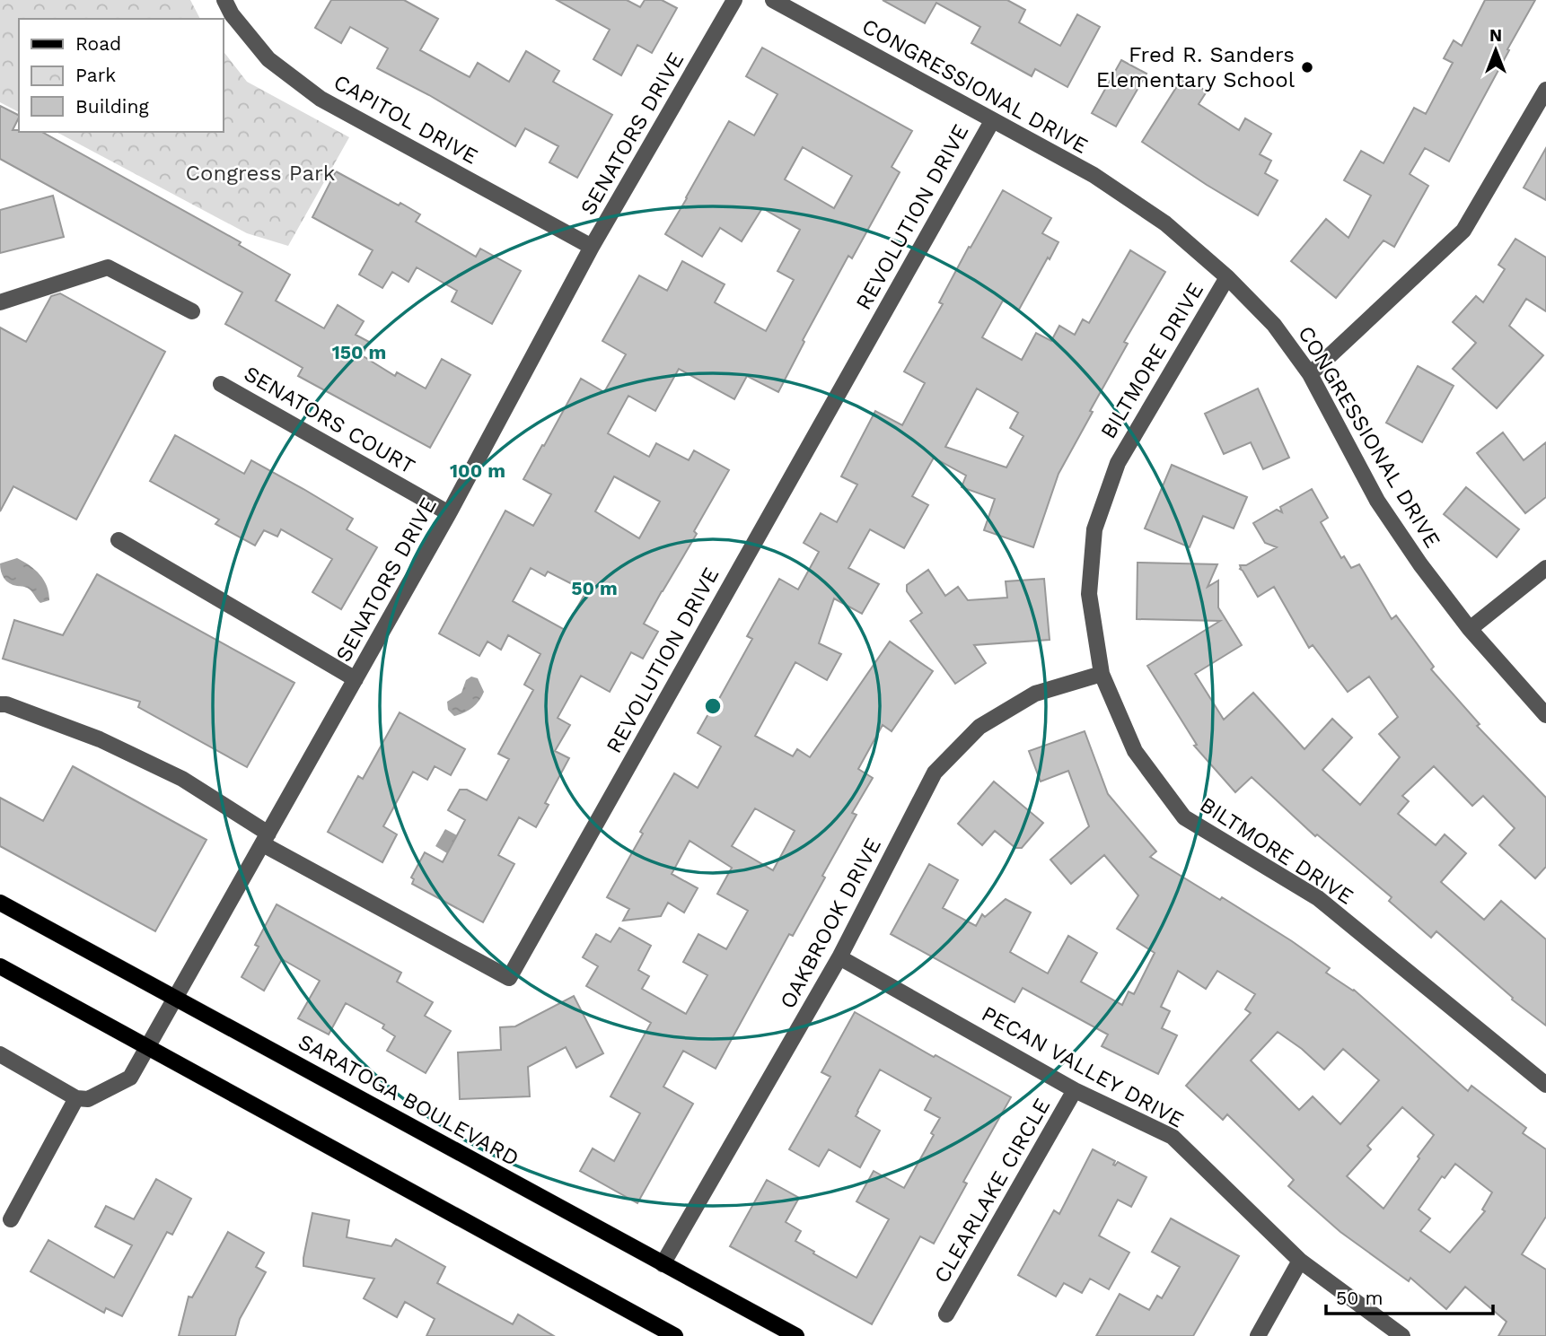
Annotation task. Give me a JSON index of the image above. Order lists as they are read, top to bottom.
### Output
{
  "streets": {
    "main road": ["SARATOGA BOULEVARD"],
    "street": [
      "CONGRESSIONAL DRIVE",
      "CAPITOL DRIVE",
      "SENATORS DRIVE",
      "REVOLUTION DRIVE",
      "BILTMORE DRIVE",
      "SENATORS COURT",
      "OAKBROOK DRIVE",
      "PECAN VALLEY DRIVE",
      "CLEARLAKE CIRCLE"
    ]
  },
  "crossings": [
    ["CONGRESSIONAL DRIVE", "REVOLUTION DRIVE"],
    ["CONGRESSIONAL DRIVE", "BILTMORE DRIVE"],
    ["CAPITOL DRIVE", "SENATORS DRIVE"],
    ["SENATORS DRIVE", "REVOLUTION DRIVE"],
    ["SENATORS DRIVE", "SENATORS COURT"],
    ["SENATORS DRIVE", "SARATOGA BOULEVARD"],
    ["BILTMORE DRIVE", "OAKBROOK DRIVE"],
    ["OAKBROOK DRIVE", "PECAN VALLEY DRIVE"],
    ["OAKBROOK DRIVE", "SARATOGA BOULEVARD"],
    ["PECAN VALLEY DRIVE", "CLEARLAKE CIRCLE"]
  ],
  "parks": ["Congress Park"],
  "places": ["Fred R. Sanders Elementary School"],
  "legend": ["Road", "Park", "Building"],
  "scale_bar": "50 m",
  "north": "top",
  "rings": ["150 m", "100 m", "50 m"]
}
